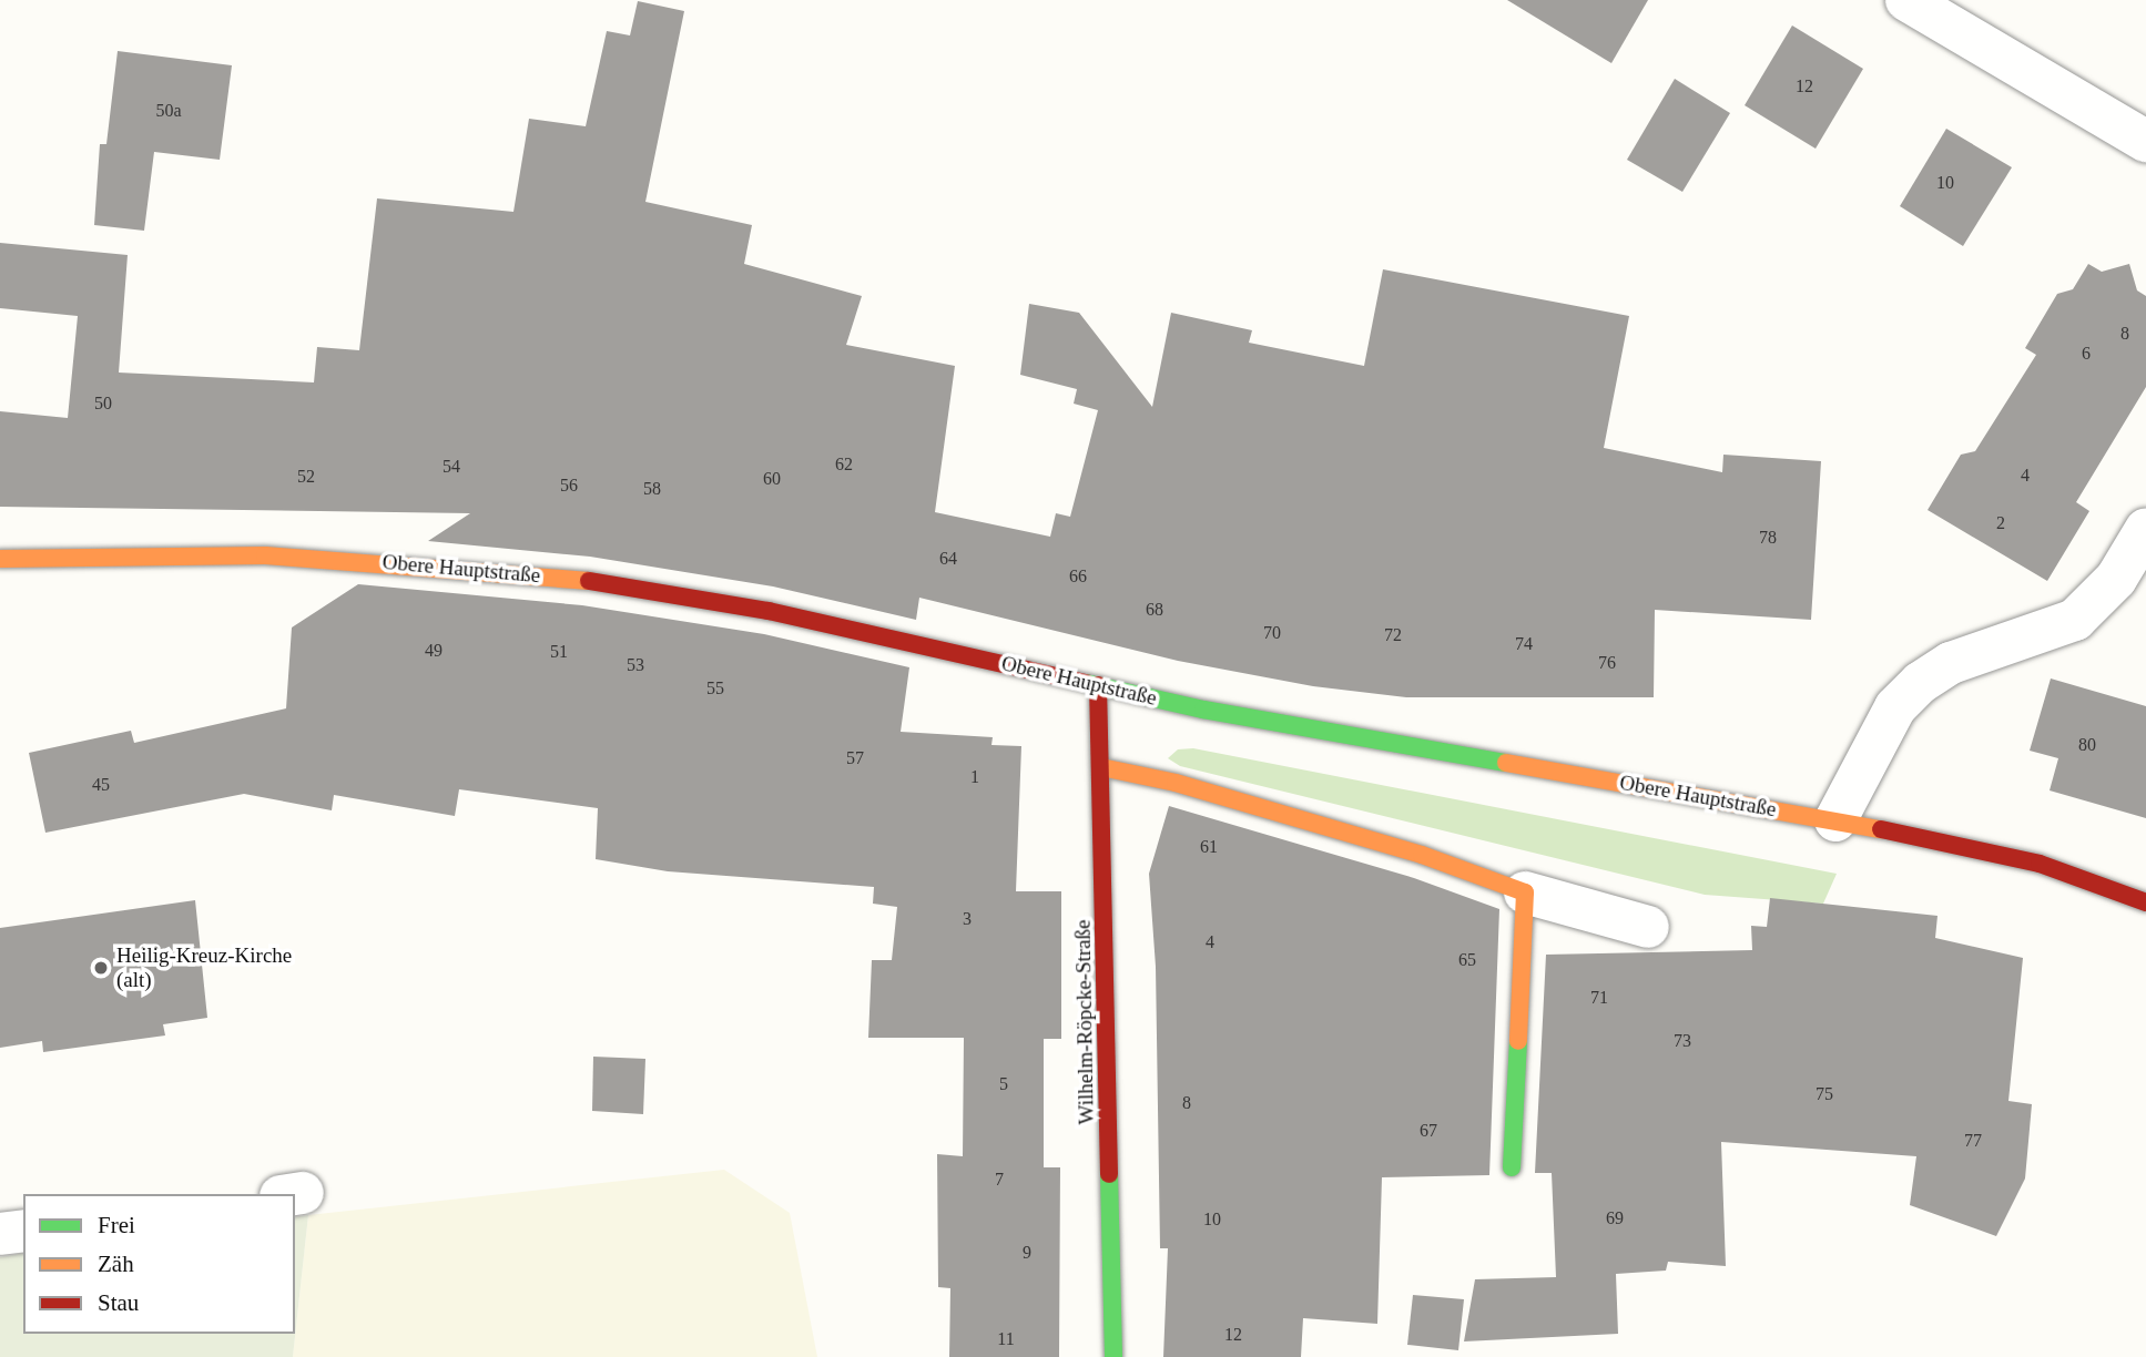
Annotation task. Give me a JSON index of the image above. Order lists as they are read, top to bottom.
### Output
{
  "streets": {
    "main road": ["Obere Hauptstraße", "Wilhelm-Röpcke-Straße"]
  },
  "crossings": [
    ["Obere Hauptstraße", "Wilhelm-Röpcke-Straße"]
  ],
  "places": ["Heilig-Kreuz-Kirche (alt)"],
  "house_numbers": [
    "12",
    "50a",
    "10",
    "8",
    "6",
    "50",
    "62",
    "54",
    "4",
    "52",
    "60",
    "56",
    "58",
    "2",
    "78",
    "64",
    "66",
    "68",
    "70",
    "72",
    "74",
    "49",
    "51",
    "76",
    "53",
    "55",
    "80",
    "57",
    "1",
    "45",
    "61",
    "3",
    "4",
    "65",
    "71",
    "73",
    "5",
    "75",
    "8",
    "67",
    "77",
    "7",
    "69",
    "10",
    "9",
    "12",
    "11"
  ],
  "legend": ["Frei", "Zäh", "Stau"]
}
